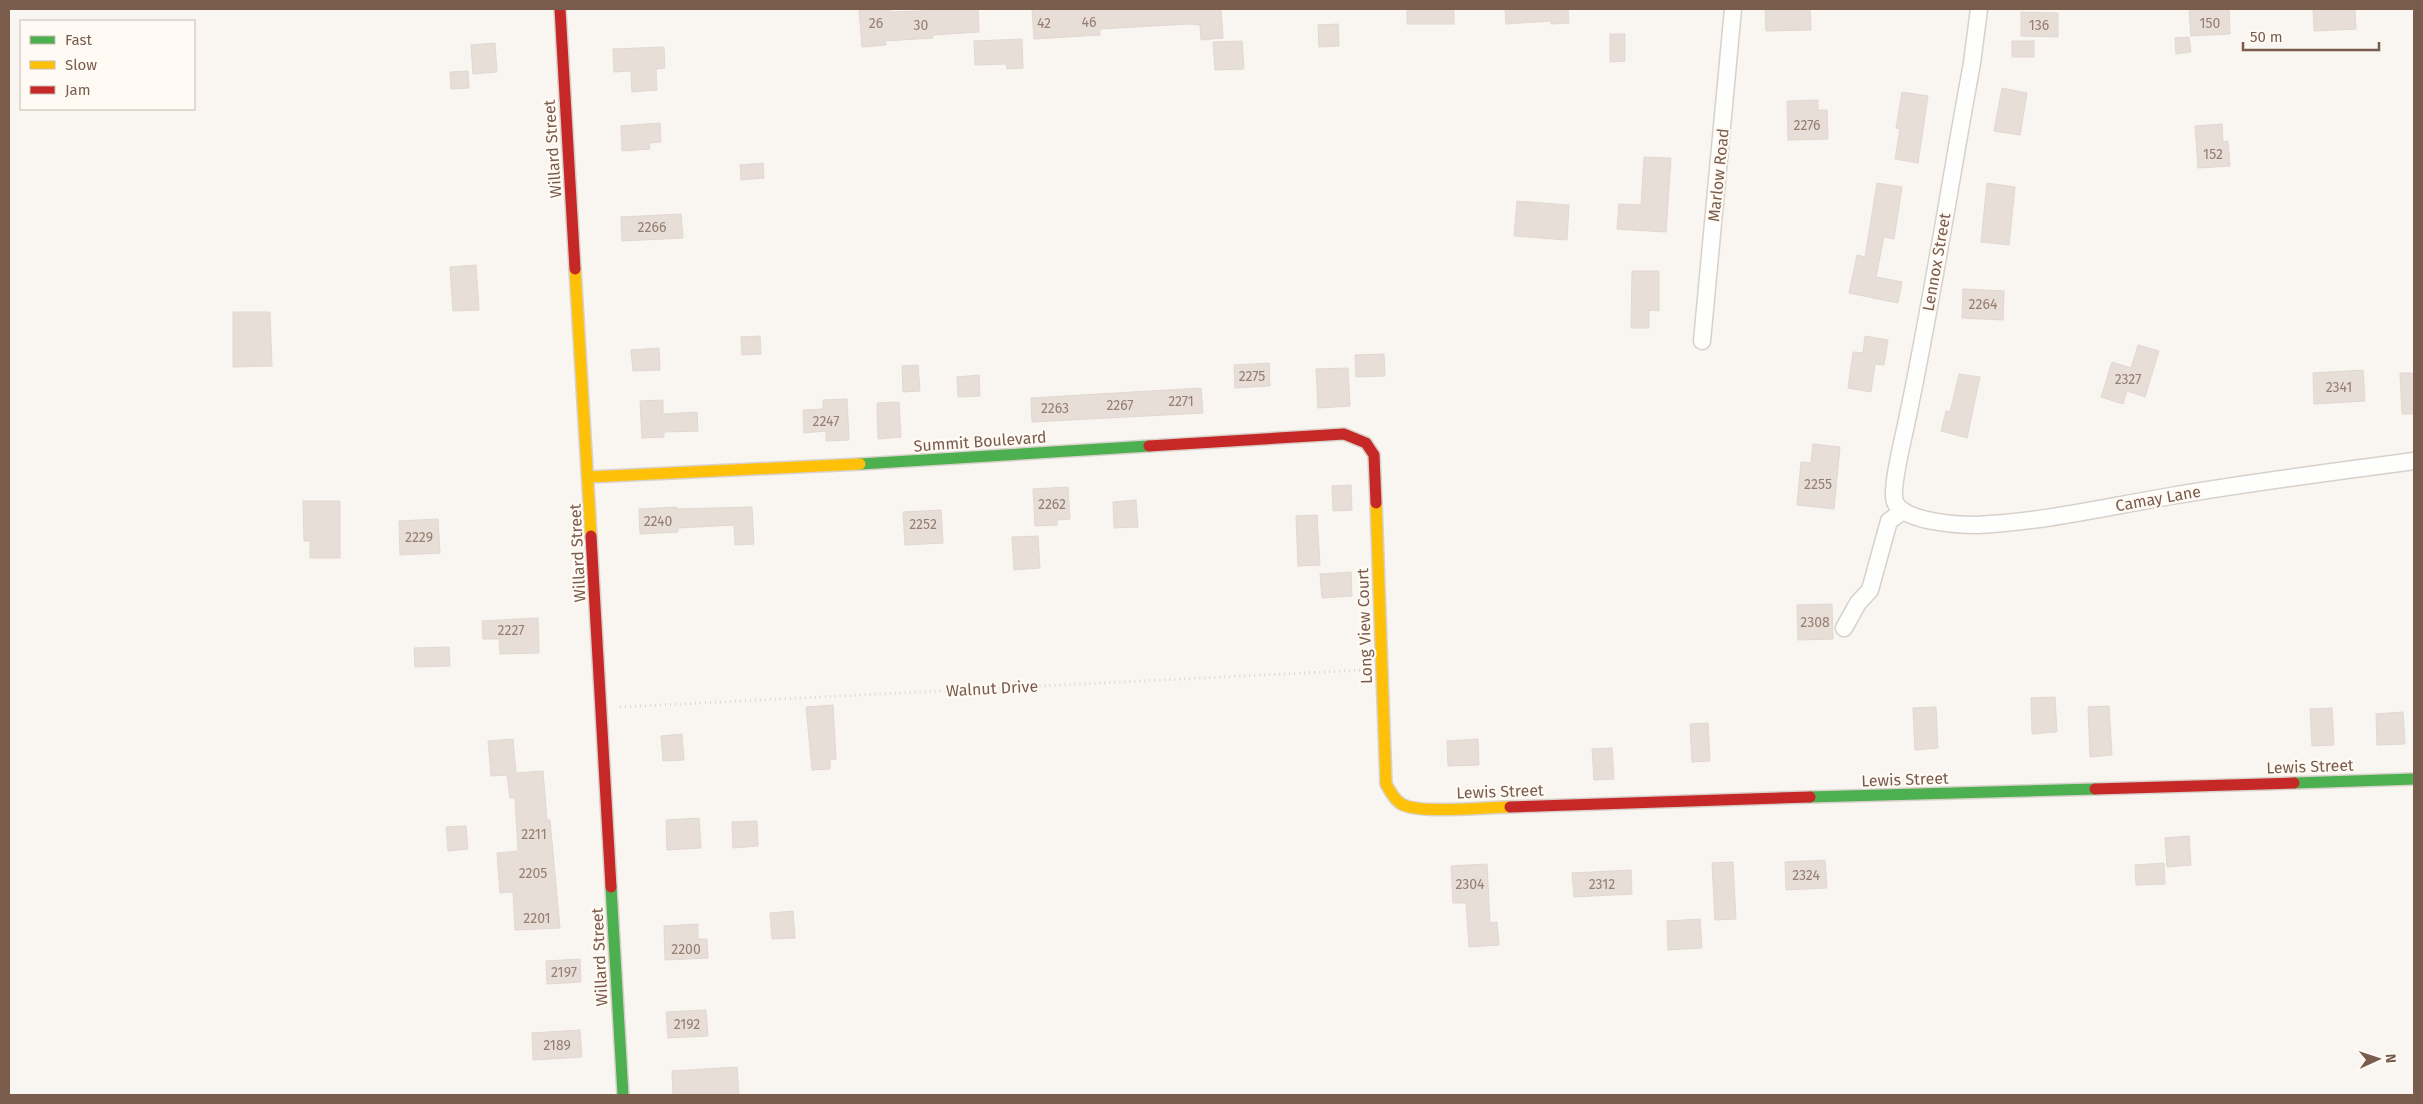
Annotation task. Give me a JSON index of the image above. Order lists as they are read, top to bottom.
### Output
{
  "streets": {
    "street": [
      "Willard Street",
      "Marlow Road",
      "Lennox Street",
      "Summit Boulevard",
      "Camay Lane",
      "Long View Court",
      "Lewis Street"
    ],
    "path": ["Walnut Drive"]
  },
  "crossings": [
    ["Willard Street", "Summit Boulevard"],
    ["Willard Street", "Walnut Drive"],
    ["Lennox Street", "Camay Lane"],
    ["Summit Boulevard", "Long View Court"],
    ["Long View Court", "Walnut Drive"],
    ["Long View Court", "Lewis Street"]
  ],
  "house_numbers": [
    "46",
    "26",
    "42",
    "150",
    "30",
    "136",
    "2276",
    "152",
    "2266",
    "2264",
    "2275",
    "2327",
    "2341",
    "2271",
    "2267",
    "2263",
    "2247",
    "2255",
    "2262",
    "2240",
    "2252",
    "2229",
    "2308",
    "2227",
    "2211",
    "2205",
    "2324",
    "2304",
    "2312",
    "2201",
    "2200",
    "2197",
    "2192",
    "2189"
  ],
  "legend": ["Fast", "Slow", "Jam"],
  "scale_bar": "50 m",
  "north": "right"
}
